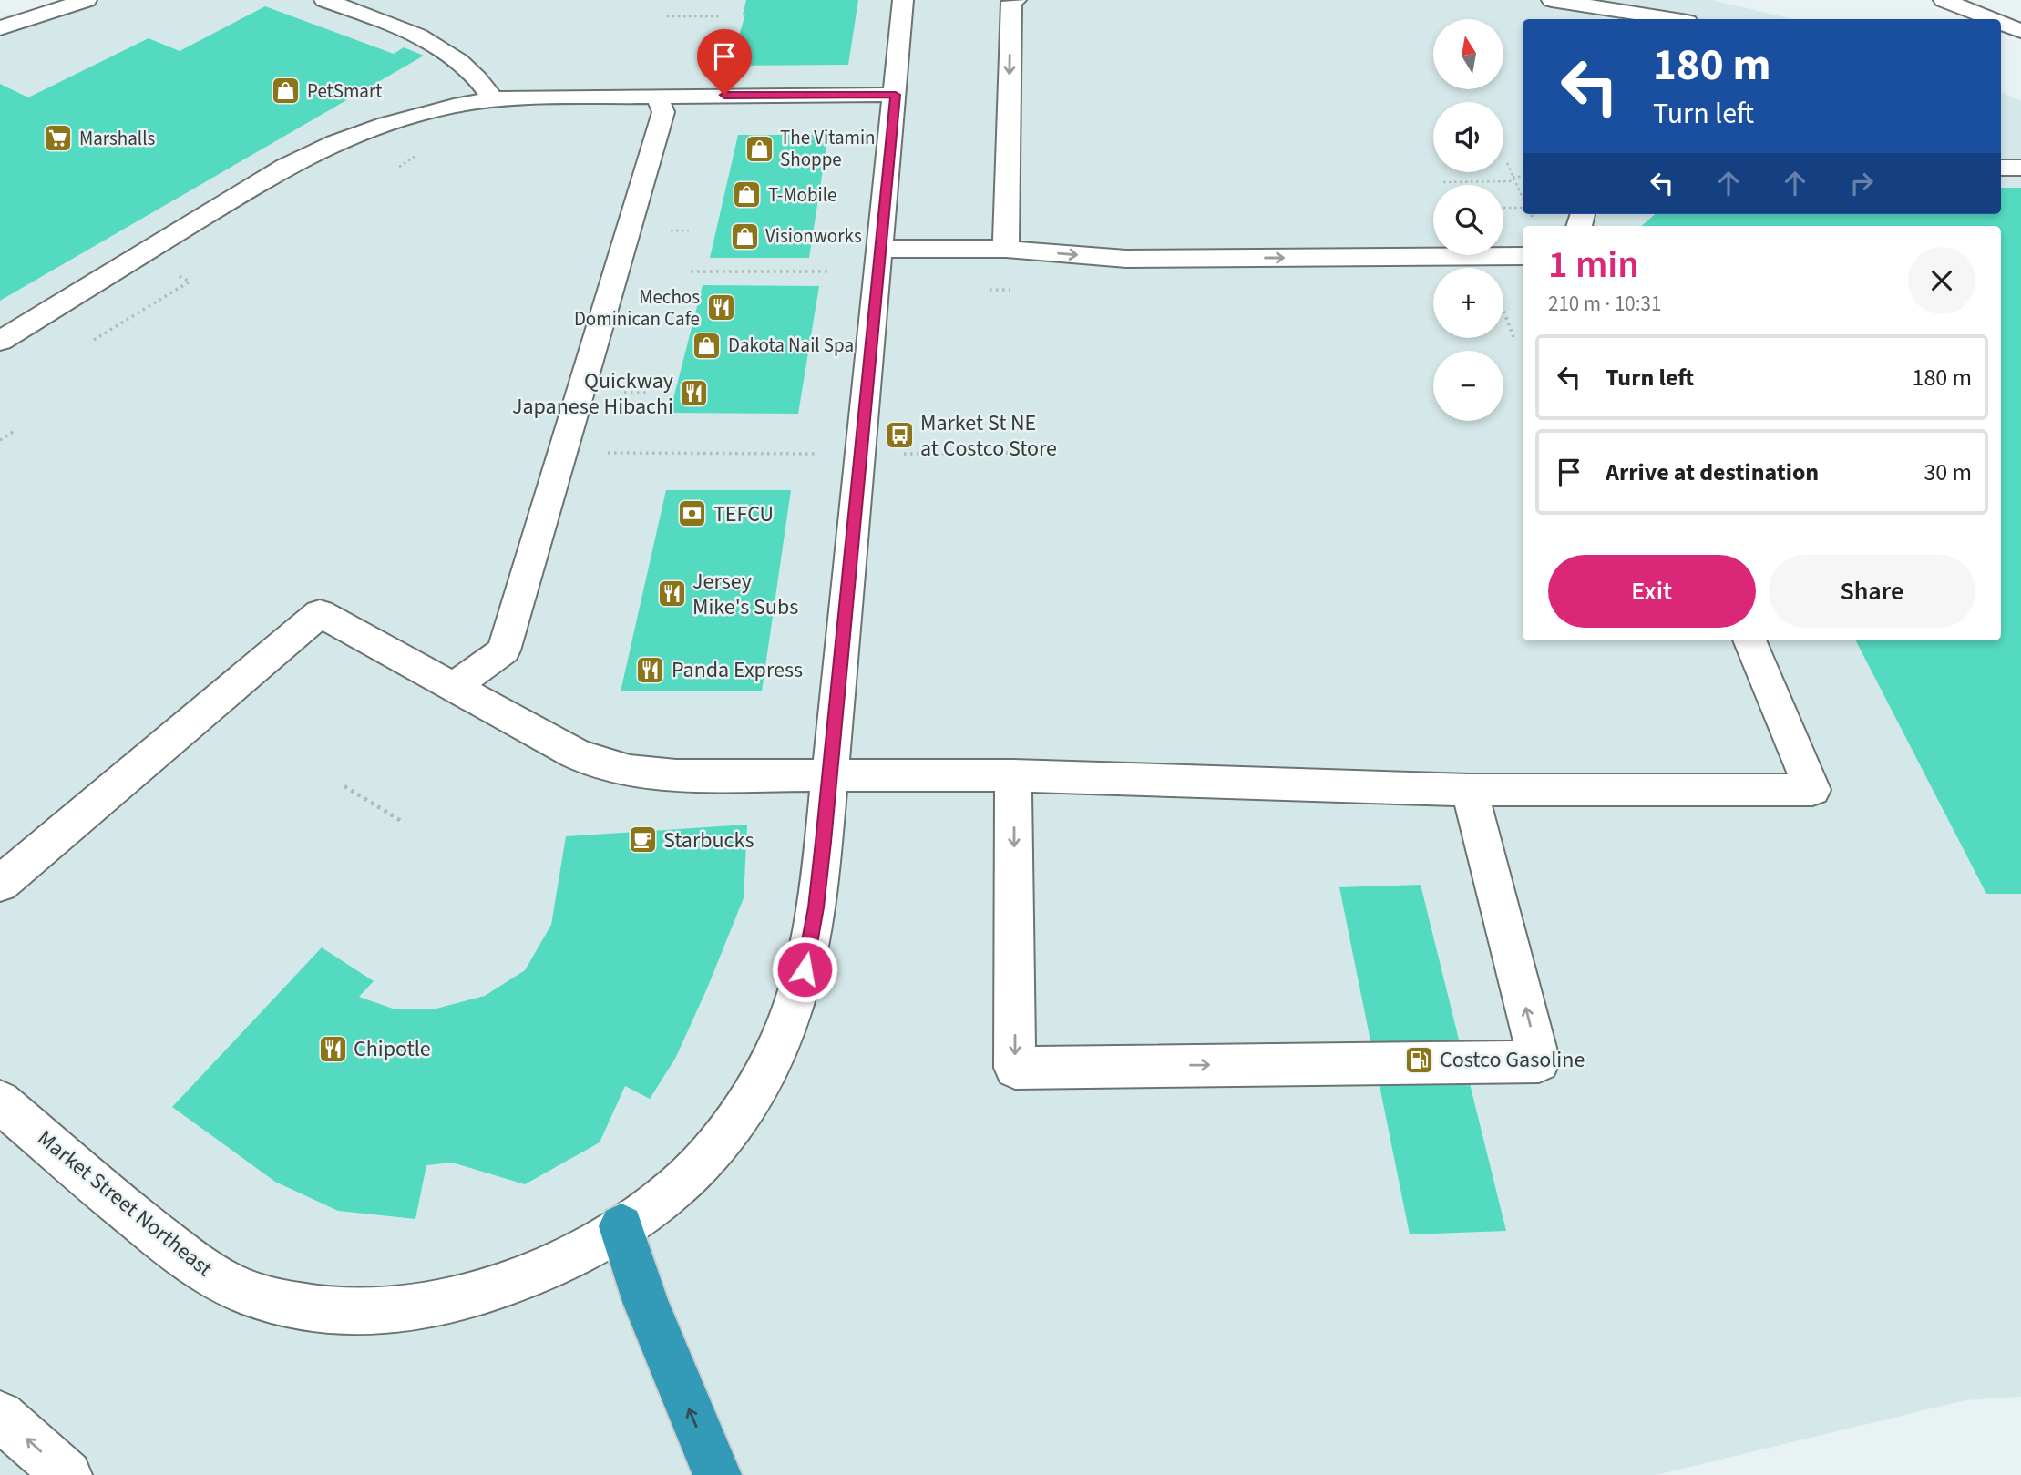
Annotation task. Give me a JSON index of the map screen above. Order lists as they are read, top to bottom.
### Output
{
  "streets": {
    "street": ["Market Street Northeast"]
  },
  "places": {
    "shop": [
      "PetSmart",
      "The Vitamin Shoppe",
      "T-Mobile",
      "Visionworks",
      "Dakota Nail Spa"
    ],
    "supermarket": ["Marshalls"],
    "restaurant": [
      "Mechos Dominican Cafe",
      "Quickway Japanese Hibachi",
      "Jersey Mike's Subs",
      "Panda Express",
      "Chipotle"
    ],
    "bus stop": ["Market St NE at Costco Store"],
    "bank": ["TEFCU"],
    "cafe": ["Starbucks"],
    "fuel station": ["Costco Gasoline"]
  },
  "north": "top",
  "page": {
    "map_buttons": ["+", "−"],
    "turn": ["180 m", "Turn left"],
    "heading": ["1 min", "210 m · 10:31"],
    "list": [
      {
        "name": "Turn left",
        "value": "180 m"
      },
      {
        "name": "Arrive at destination",
        "value": "30 m"
      }
    ],
    "buttons": ["Exit", "Share"]
  }
}
